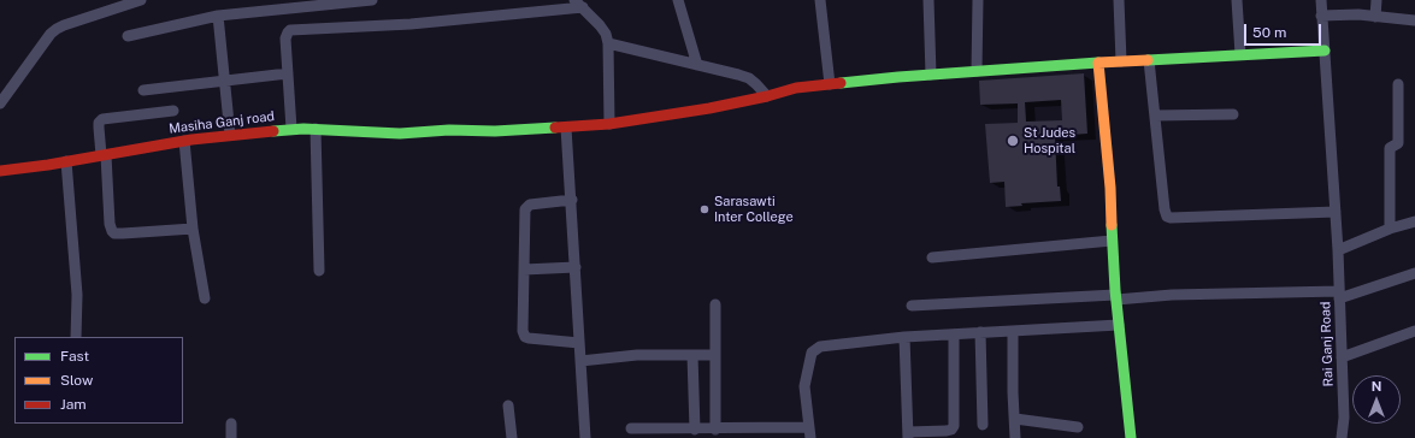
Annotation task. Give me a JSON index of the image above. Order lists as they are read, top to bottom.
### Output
{
  "streets": {
    "street": ["Masiha Ganj road", "Rai Ganj Road"]
  },
  "crossings": [
    ["Masiha Ganj road", "Rai Ganj Road"]
  ],
  "places": ["St Judes Hospital", "Sarasawti Inter College"],
  "legend": ["Fast", "Slow", "Jam"],
  "scale_bar": "50 m",
  "north": "top"
}
